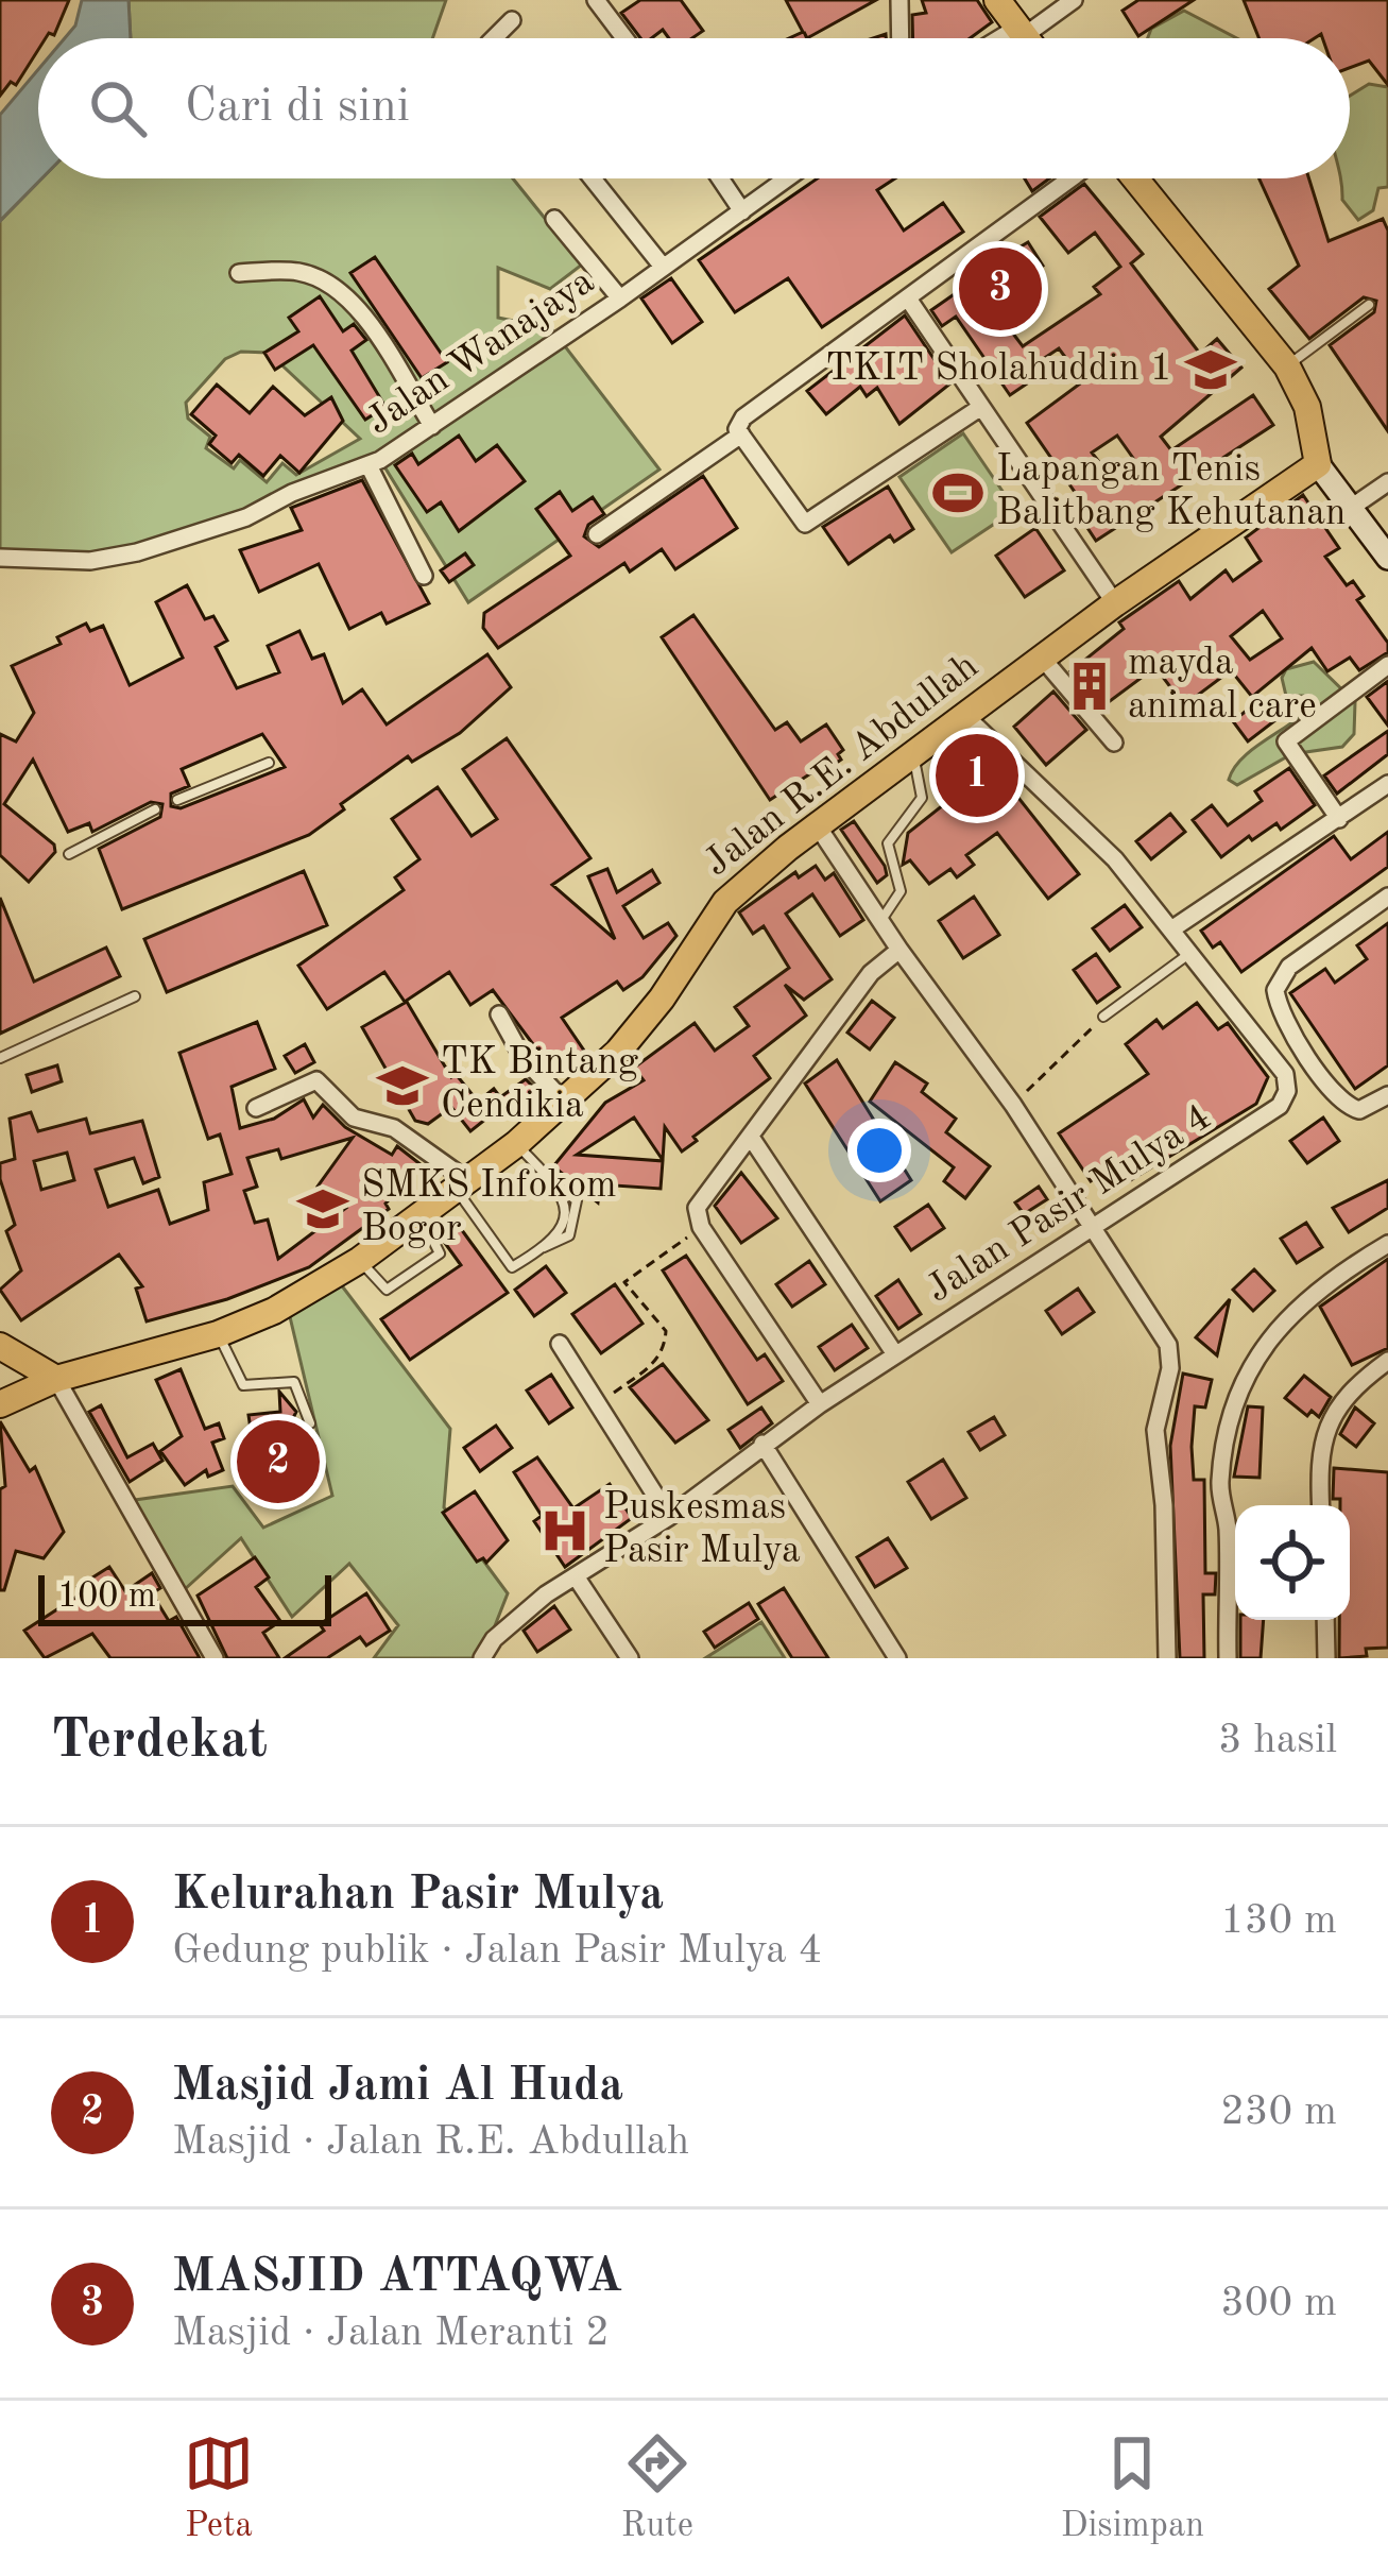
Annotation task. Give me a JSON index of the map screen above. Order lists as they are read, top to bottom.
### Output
{
  "streets": {
    "main road": ["Jalan R.E. Abdullah"],
    "street": ["Jalan Wanajaya", "Jalan Pasir Mulya 4"]
  },
  "crossings": [
    ["Jalan R.E. Abdullah", "Jalan Pasir Mulya 4"]
  ],
  "places": {
    "school or university": ["TKIT Sholahuddin 1", "TK Bintang Cendikia", "SMKS Infokom Bogor"],
    "sports": ["Lapangan Tenis Balitbang Kehutanan"],
    "building": ["mayda animal care"],
    "hospital": ["Puskesmas Pasir Mulya"]
  },
  "scale_bar": "100 m",
  "page": {
    "search": "Cari di sini",
    "pins": ["3", "1", "2"],
    "scale": "100 m",
    "heading": ["Terdekat", "3 hasil"],
    "list": [
      {
        "mark": "1",
        "name": "Kelurahan Pasir Mulya",
        "note": "Gedung publik · Jalan Pasir Mulya 4",
        "value": "130 m"
      },
      {
        "mark": "2",
        "name": "Masjid Jami Al Huda",
        "note": "Masjid · Jalan R.E. Abdullah",
        "value": "230 m"
      },
      {
        "mark": "3",
        "name": "MASJID ATTAQWA",
        "note": "Masjid · Jalan Meranti 2",
        "value": "300 m"
      }
    ],
    "nav": ["Peta", "Rute", "Disimpan"]
  }
}
